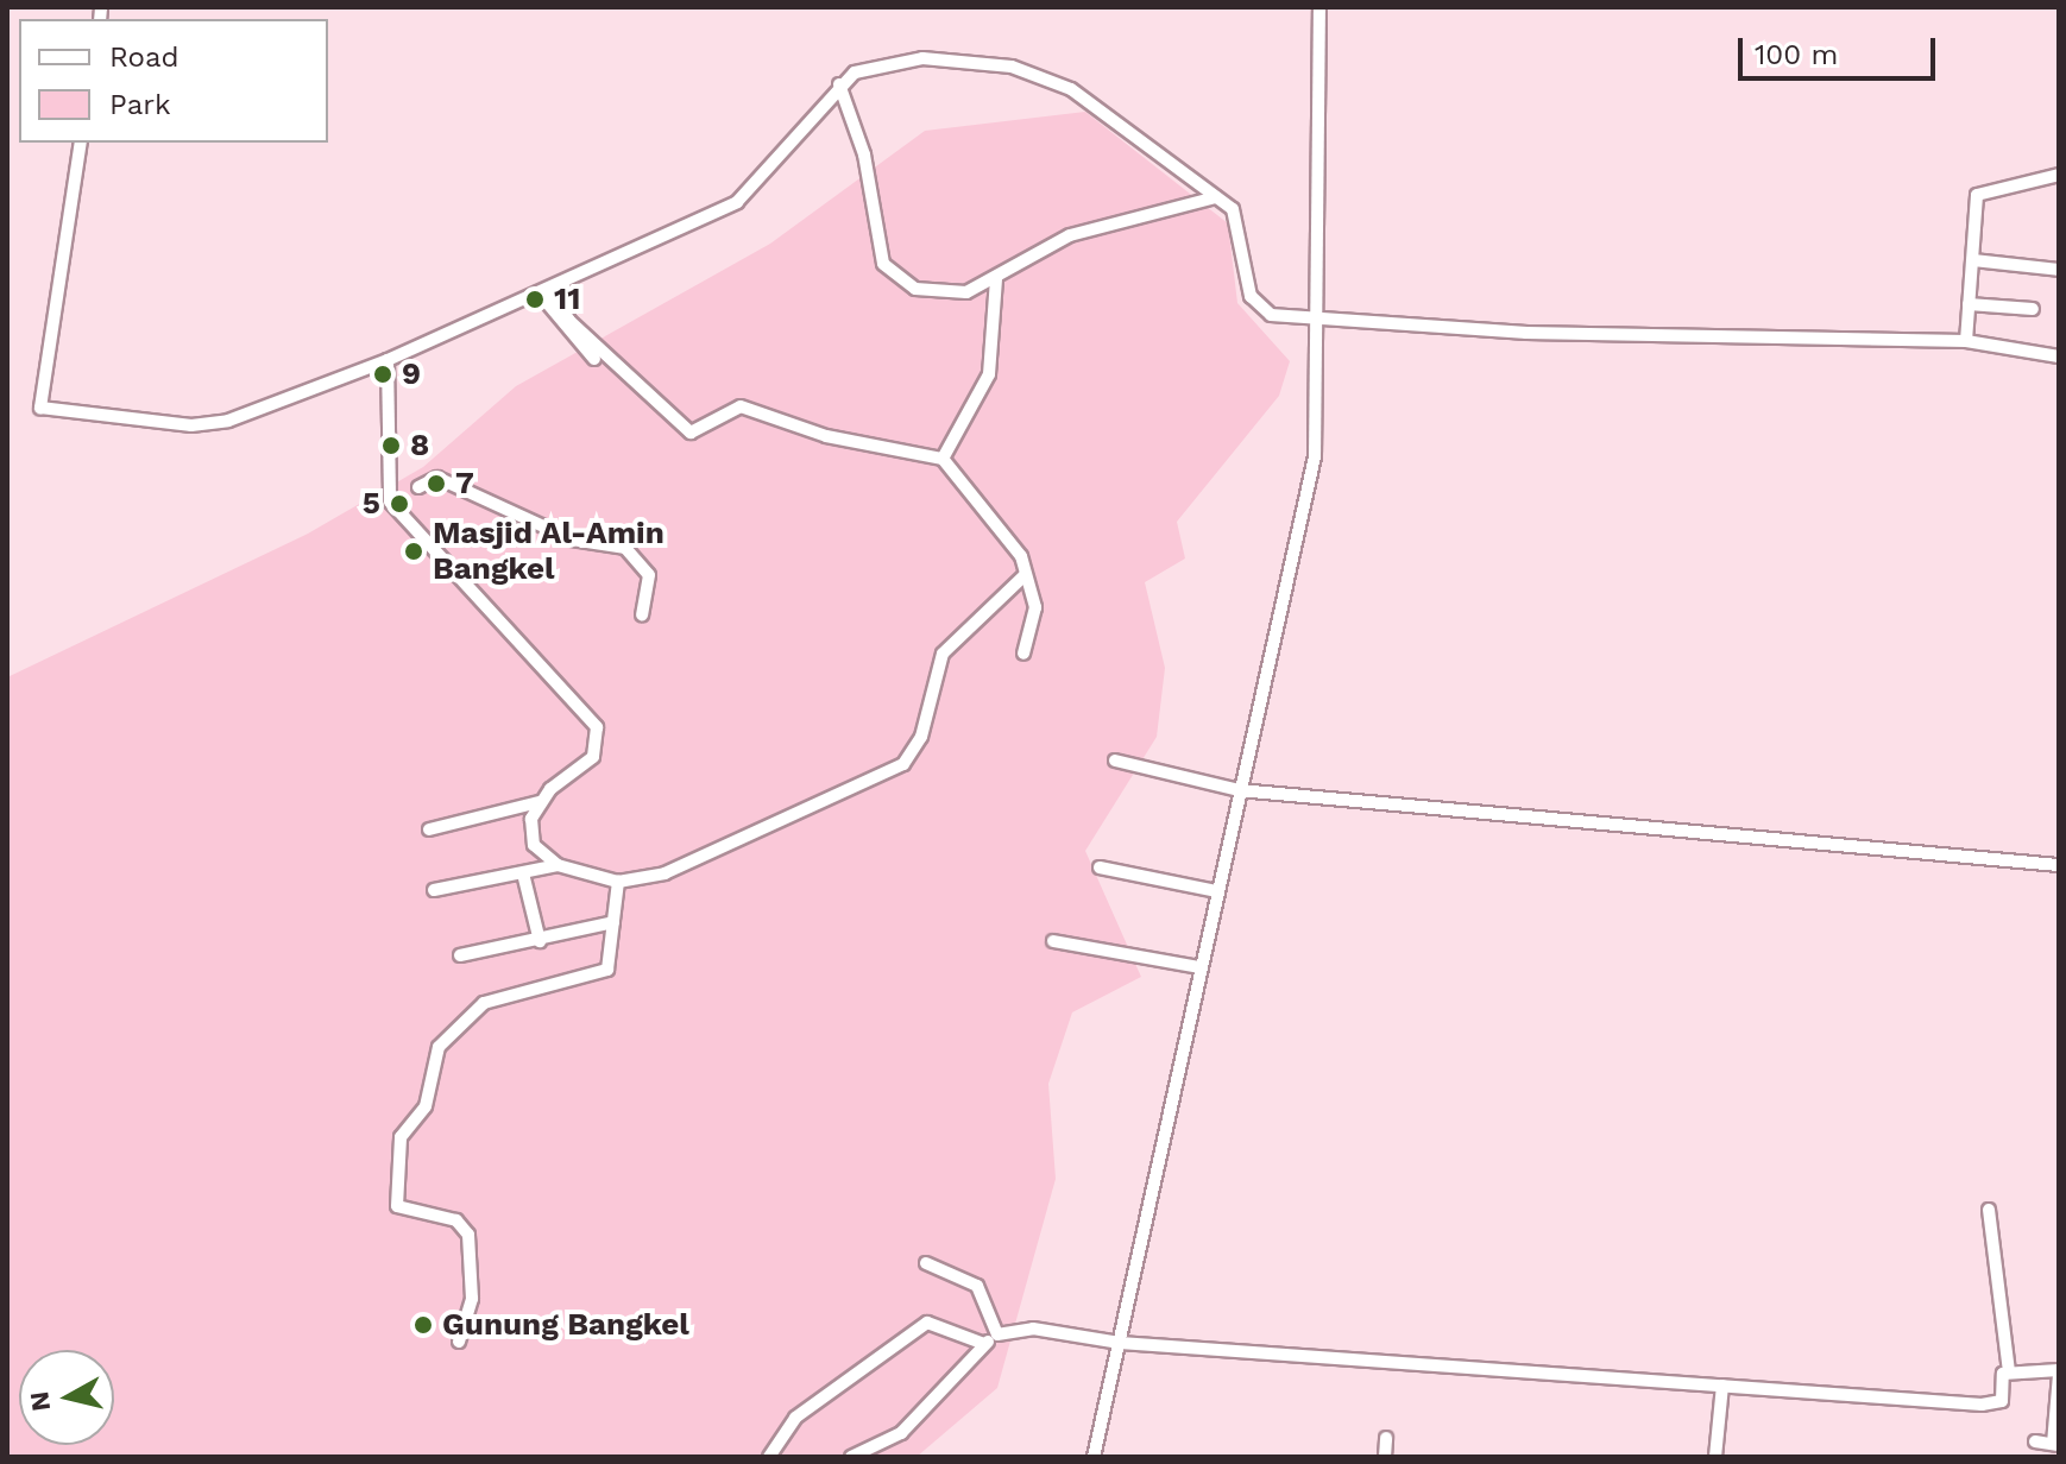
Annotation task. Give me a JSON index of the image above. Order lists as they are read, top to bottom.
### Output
{
  "places": [
    "11",
    "9",
    "8",
    "7",
    "5",
    "Masjid Al-Amin Bangkel",
    "Gunung Bangkel"
  ],
  "legend": ["Road", "Park"],
  "scale_bar": "100 m",
  "north": "left"
}
